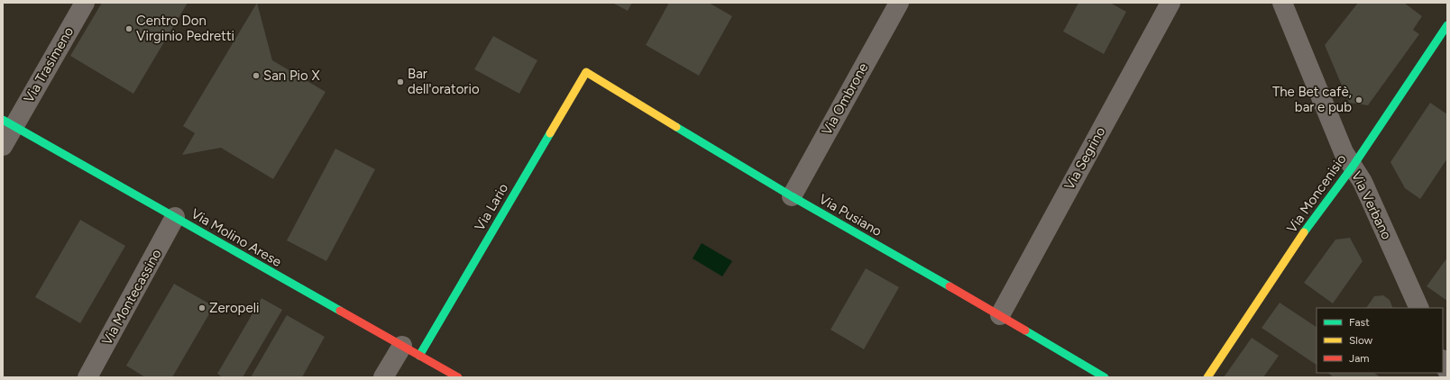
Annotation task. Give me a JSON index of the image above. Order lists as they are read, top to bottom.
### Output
{
  "streets": {
    "street": [
      "Via Trasimeno",
      "Via Ombrone",
      "Via Segrino",
      "Via Moncenisio",
      "Via Verbano",
      "Via Lario",
      "Via Pusiano",
      "Via Molino Arese",
      "Via Montecassino"
    ]
  },
  "crossings": [
    ["Via Trasimeno", "Via Molino Arese"],
    ["Via Ombrone", "Via Pusiano"],
    ["Via Segrino", "Via Pusiano"],
    ["Via Moncenisio", "Via Verbano"],
    ["Via Lario", "Via Pusiano"],
    ["Via Lario", "Via Molino Arese"],
    ["Via Molino Arese", "Via Montecassino"]
  ],
  "places": [
    "Centro Don Virginio Pedretti",
    "San Pio X",
    "Bar dell'oratorio",
    "The Bet cafè, bar e pub",
    "Zeropeli"
  ],
  "legend": ["Fast", "Slow", "Jam"]
}
